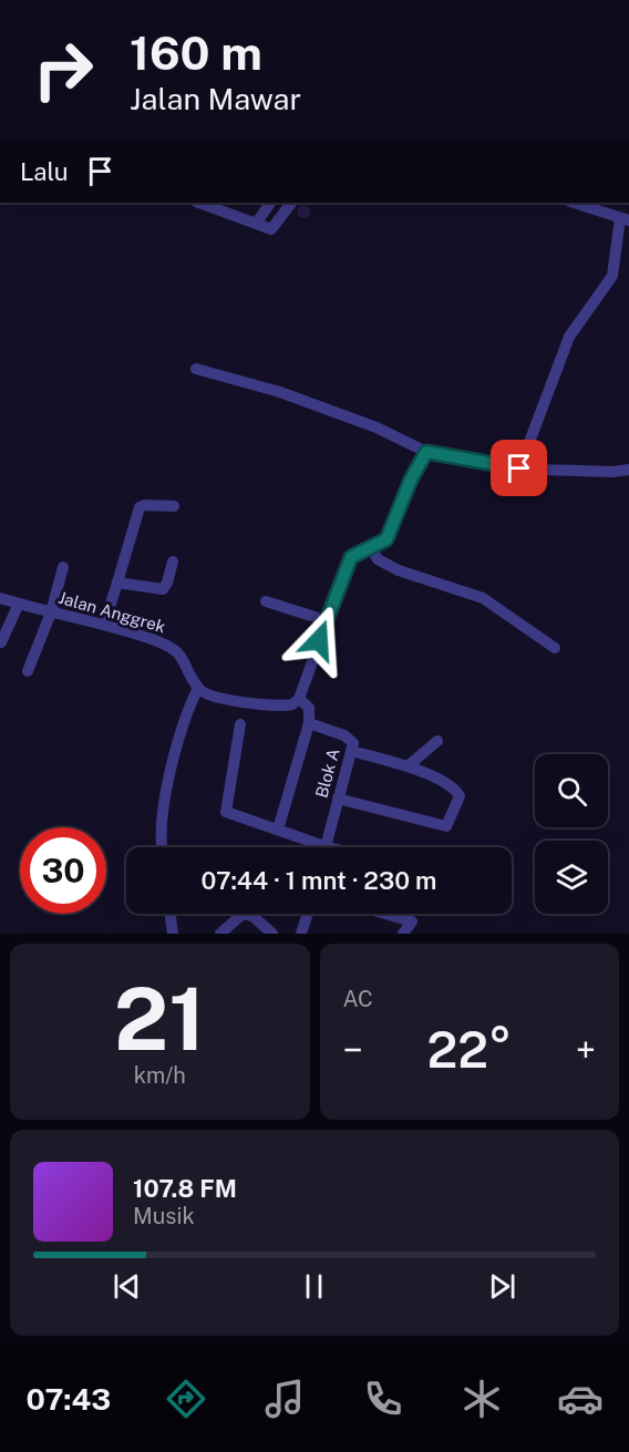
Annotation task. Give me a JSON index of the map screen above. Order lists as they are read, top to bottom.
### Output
{
  "streets": {
    "street": ["Jalan Anggrek", "Blok A"]
  },
  "page": {
    "turn": ["160 m", "Jalan Mawar"],
    "then": "Lalu",
    "limit": "30",
    "trip": "07:44 · 1 mnt · 230 m",
    "tile": [
      ["21", "km/h"],
      "AC"
    ],
    "heat": ["−", "22°", "+"],
    "song": ["107.8 FM", "Musik"],
    "tabs": "07:43"
  }
}
